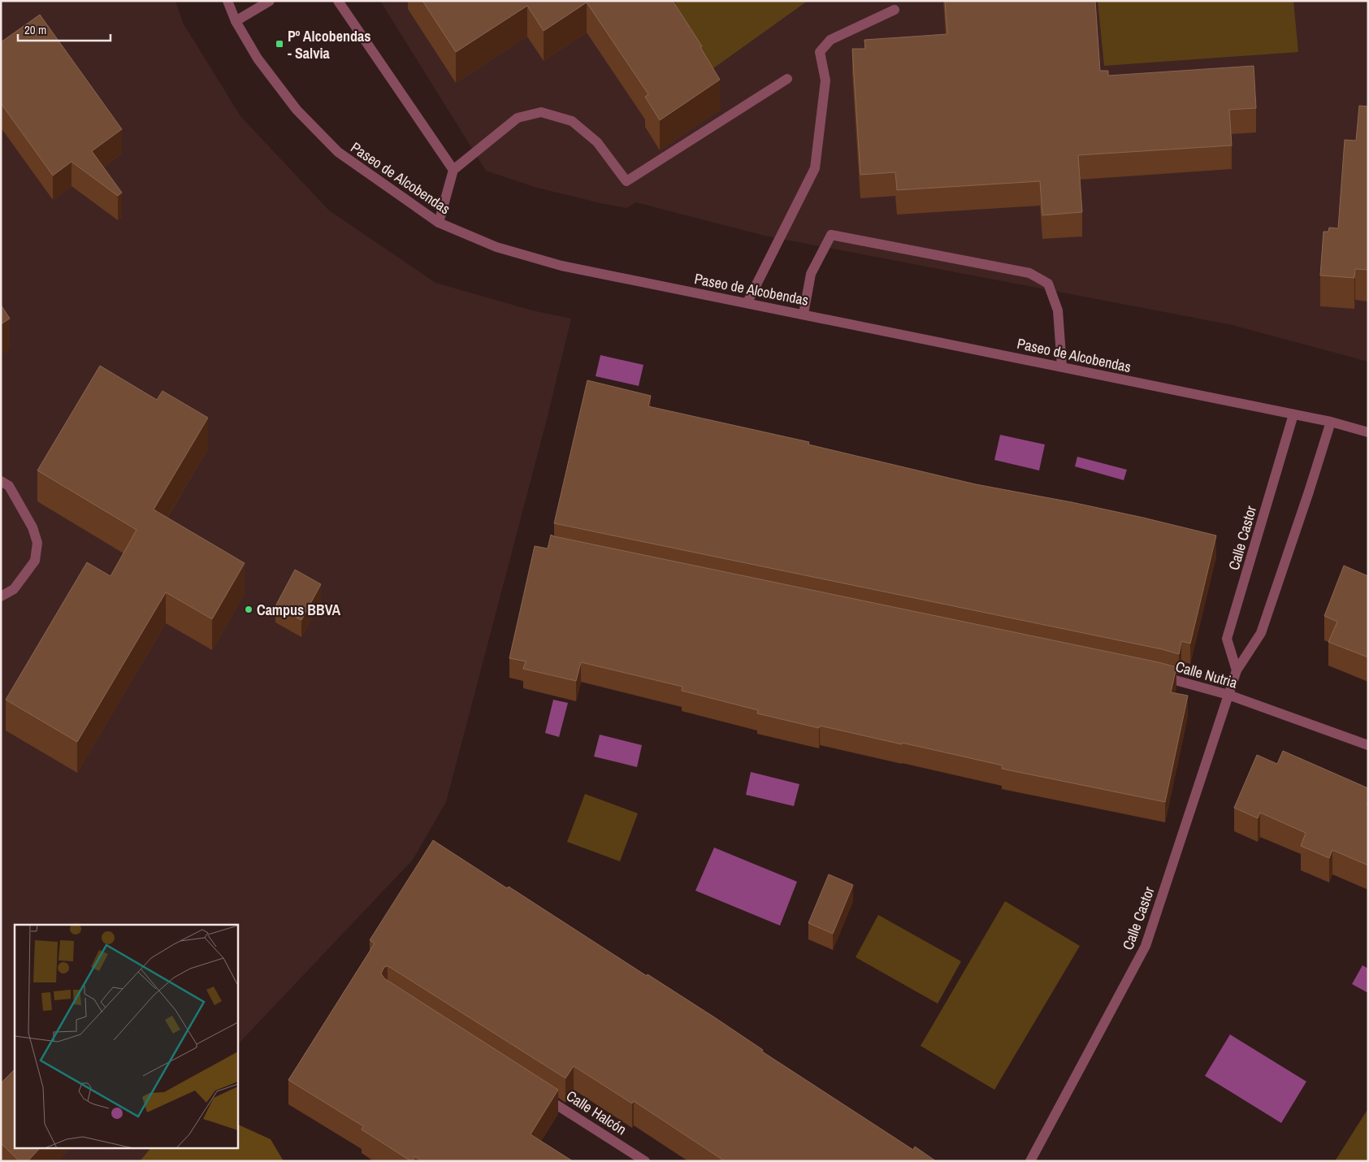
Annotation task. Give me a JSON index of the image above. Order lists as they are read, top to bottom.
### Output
{
  "streets": {
    "street": [
      "Paseo de Alcobendas",
      "Calle Castor",
      "Calle Nutria",
      "Calle Halcón"
    ]
  },
  "crossings": [
    ["Paseo de Alcobendas", "Calle Castor"],
    ["Calle Castor", "Calle Nutria"]
  ],
  "places": {
    "transit": ["Pº Alcobendas - Salvia"],
    "other": ["Campus BBVA"]
  },
  "scale_bar": "20 m"
}
